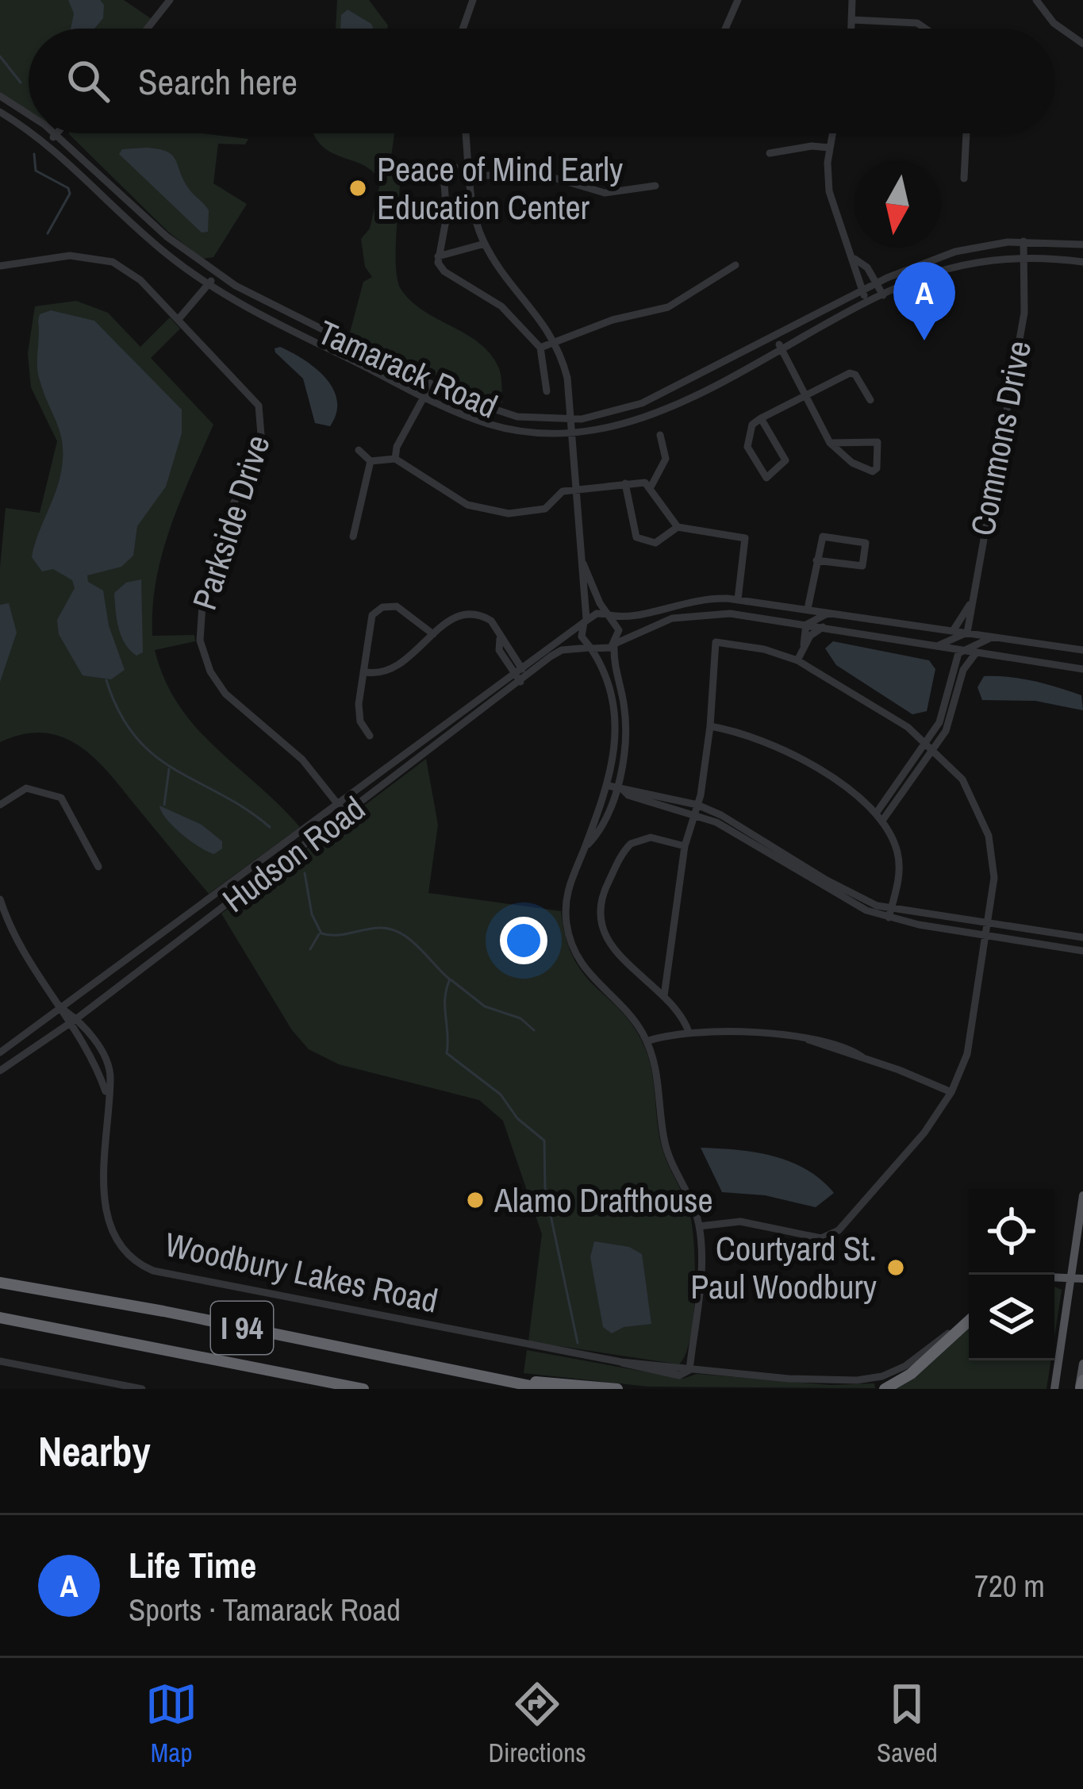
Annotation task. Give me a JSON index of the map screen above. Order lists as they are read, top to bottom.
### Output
{
  "streets": {
    "highway": ["I 94"],
    "street": [
      "Tamarack Road",
      "Commons Drive",
      "Parkside Drive",
      "Hudson Road",
      "Woodbury Lakes Road"
    ]
  },
  "crossings": [
    ["Tamarack Road", "Commons Drive"],
    ["Parkside Drive", "Hudson Road"],
    ["Hudson Road", "Woodbury Lakes Road"]
  ],
  "places": ["Peace of Mind Early Education Center", "Alamo Drafthouse", "Courtyard St. Paul Woodbury"],
  "north": "bottom",
  "page": {
    "search": "Search here",
    "pins": "A",
    "heading": "Nearby",
    "list": [
      {
        "mark": "A",
        "name": "Life Time",
        "note": "Sports · Tamarack Road",
        "value": "720 m"
      }
    ],
    "nav": ["Map", "Directions", "Saved"]
  }
}
